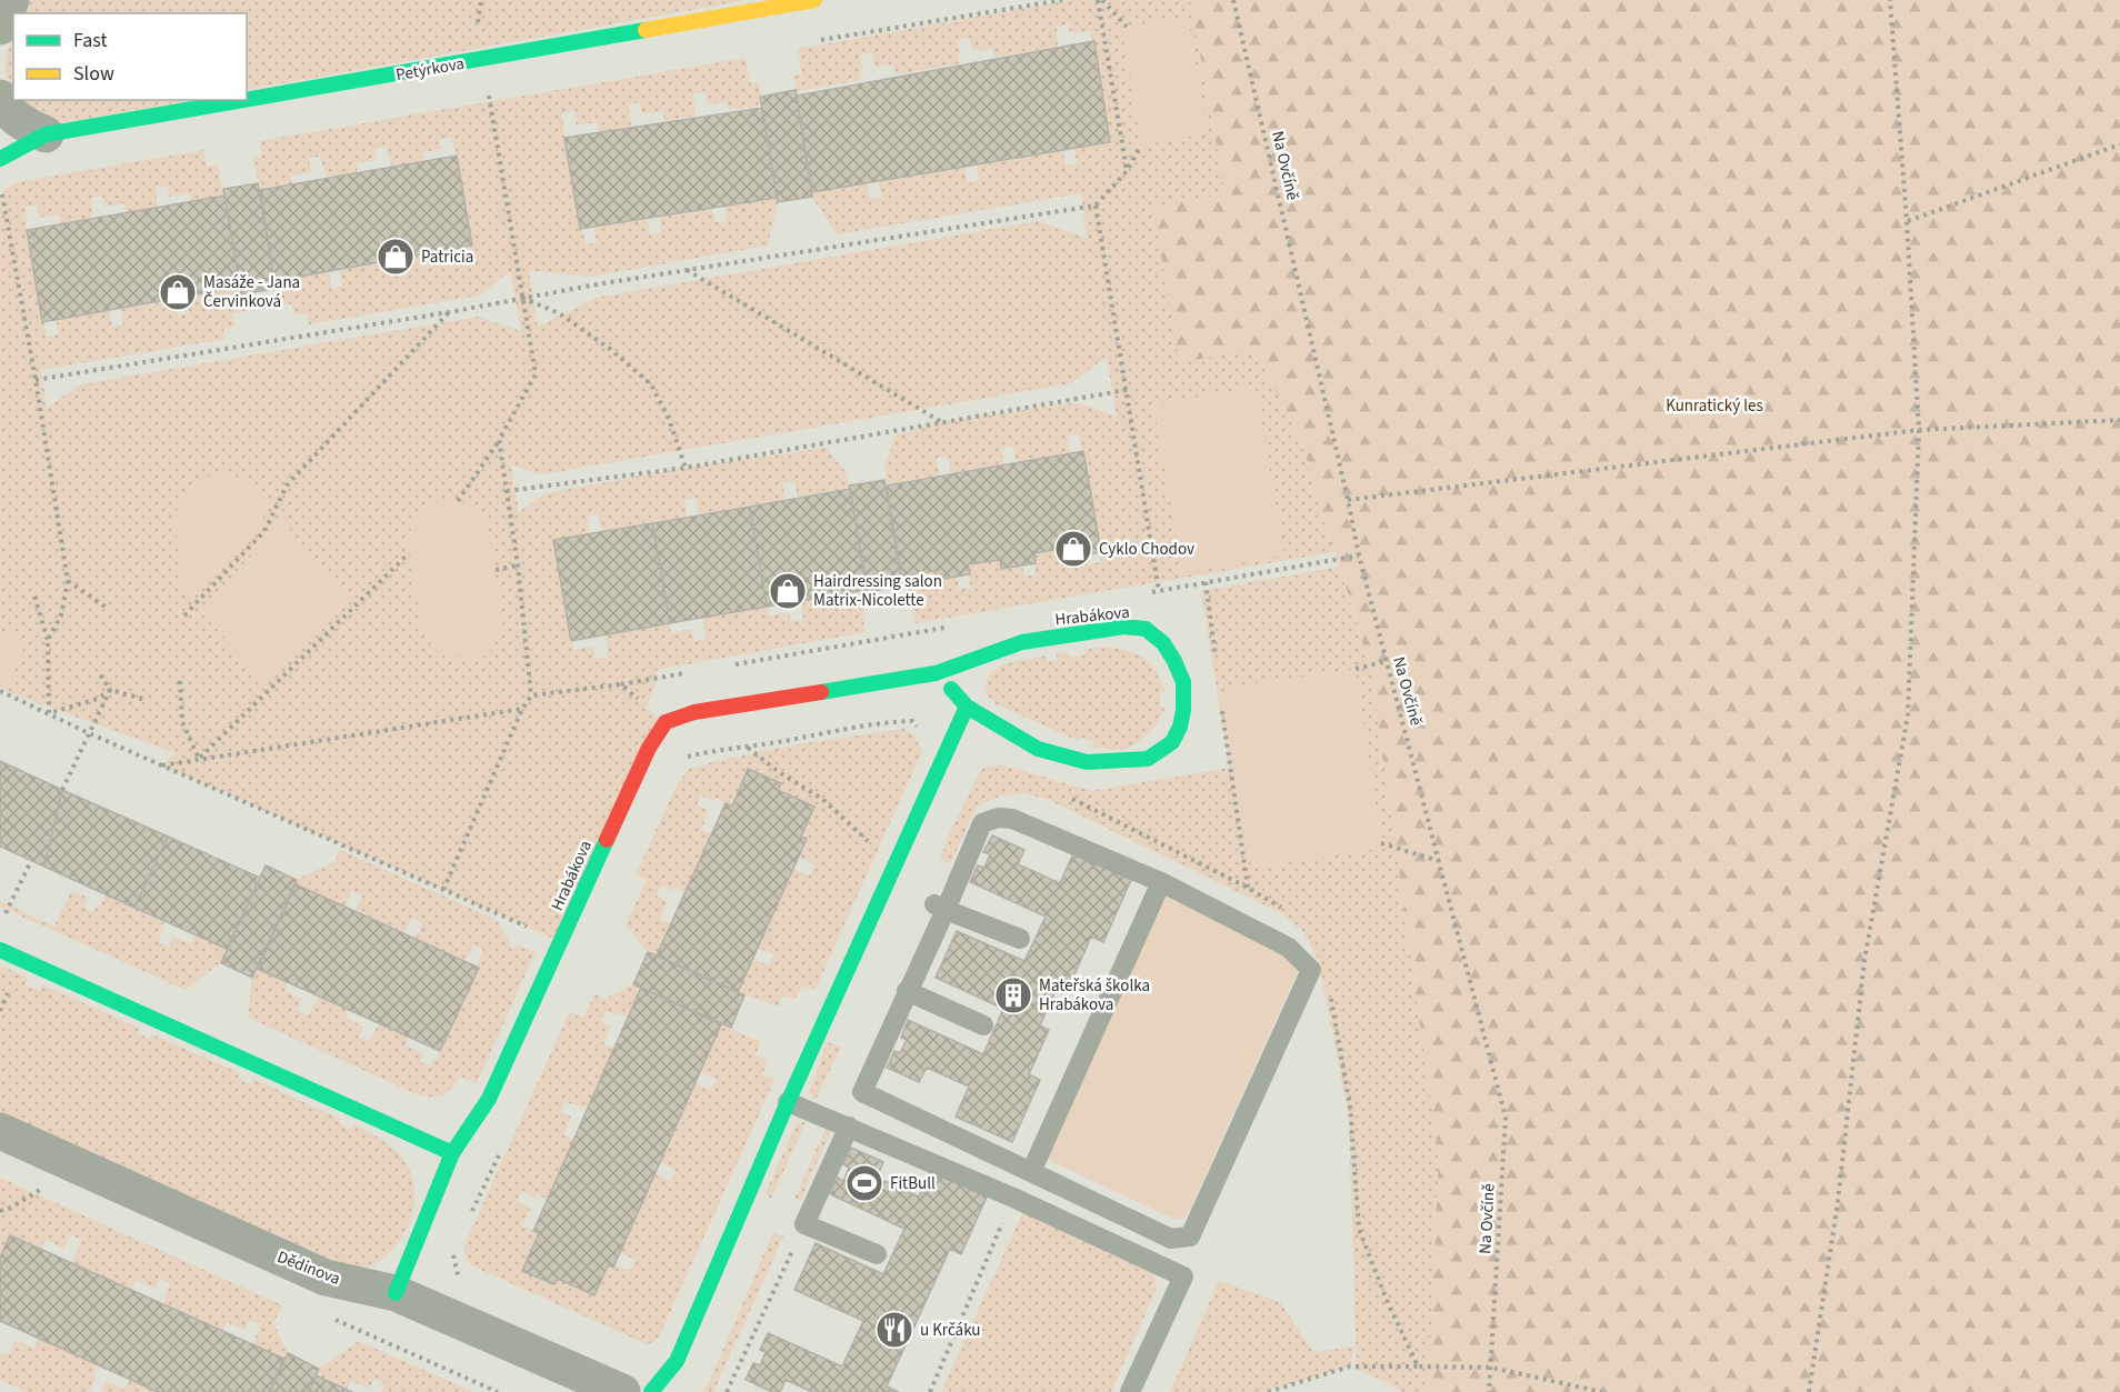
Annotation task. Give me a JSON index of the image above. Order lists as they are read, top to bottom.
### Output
{
  "streets": {
    "street": ["Petýrkova", "Hrabákova", "Dědinova"],
    "path": ["Na Ovčíně"]
  },
  "crossings": [
    ["Hrabákova", "Dědinova"]
  ],
  "parks": ["Kunratický les"],
  "places": {
    "shop": [
      "Patricia",
      "Masáže - Jana Červinková",
      "Cyklo Chodov",
      "Hairdressing salon Matrix-Nicolette"
    ],
    "building": ["Mateřská školka Hrabákova"],
    "sports": ["FitBull"],
    "restaurant": ["u Krčáku"]
  },
  "legend": ["Fast", "Slow"]
}
